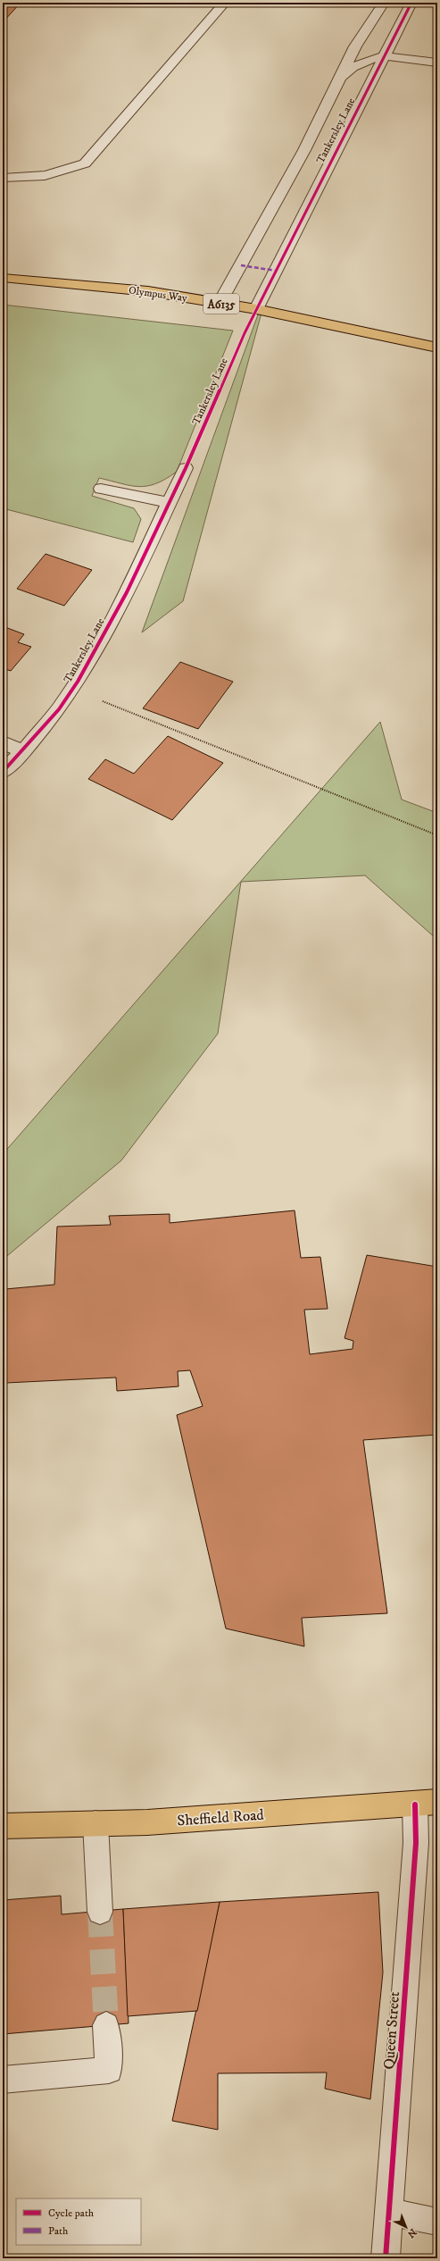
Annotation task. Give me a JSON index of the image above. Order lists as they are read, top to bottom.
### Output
{
  "streets": {
    "main road": ["Olympus Way", "A6135", "Sheffield Road"],
    "street": ["Tankersley Lane", "Queen Street"]
  },
  "crossings": [
    ["Tankersley Lane", "Olympus Way"],
    ["Sheffield Road", "Queen Street"]
  ],
  "legend": ["Cycle path", "Path"],
  "north": "bottom right"
}
